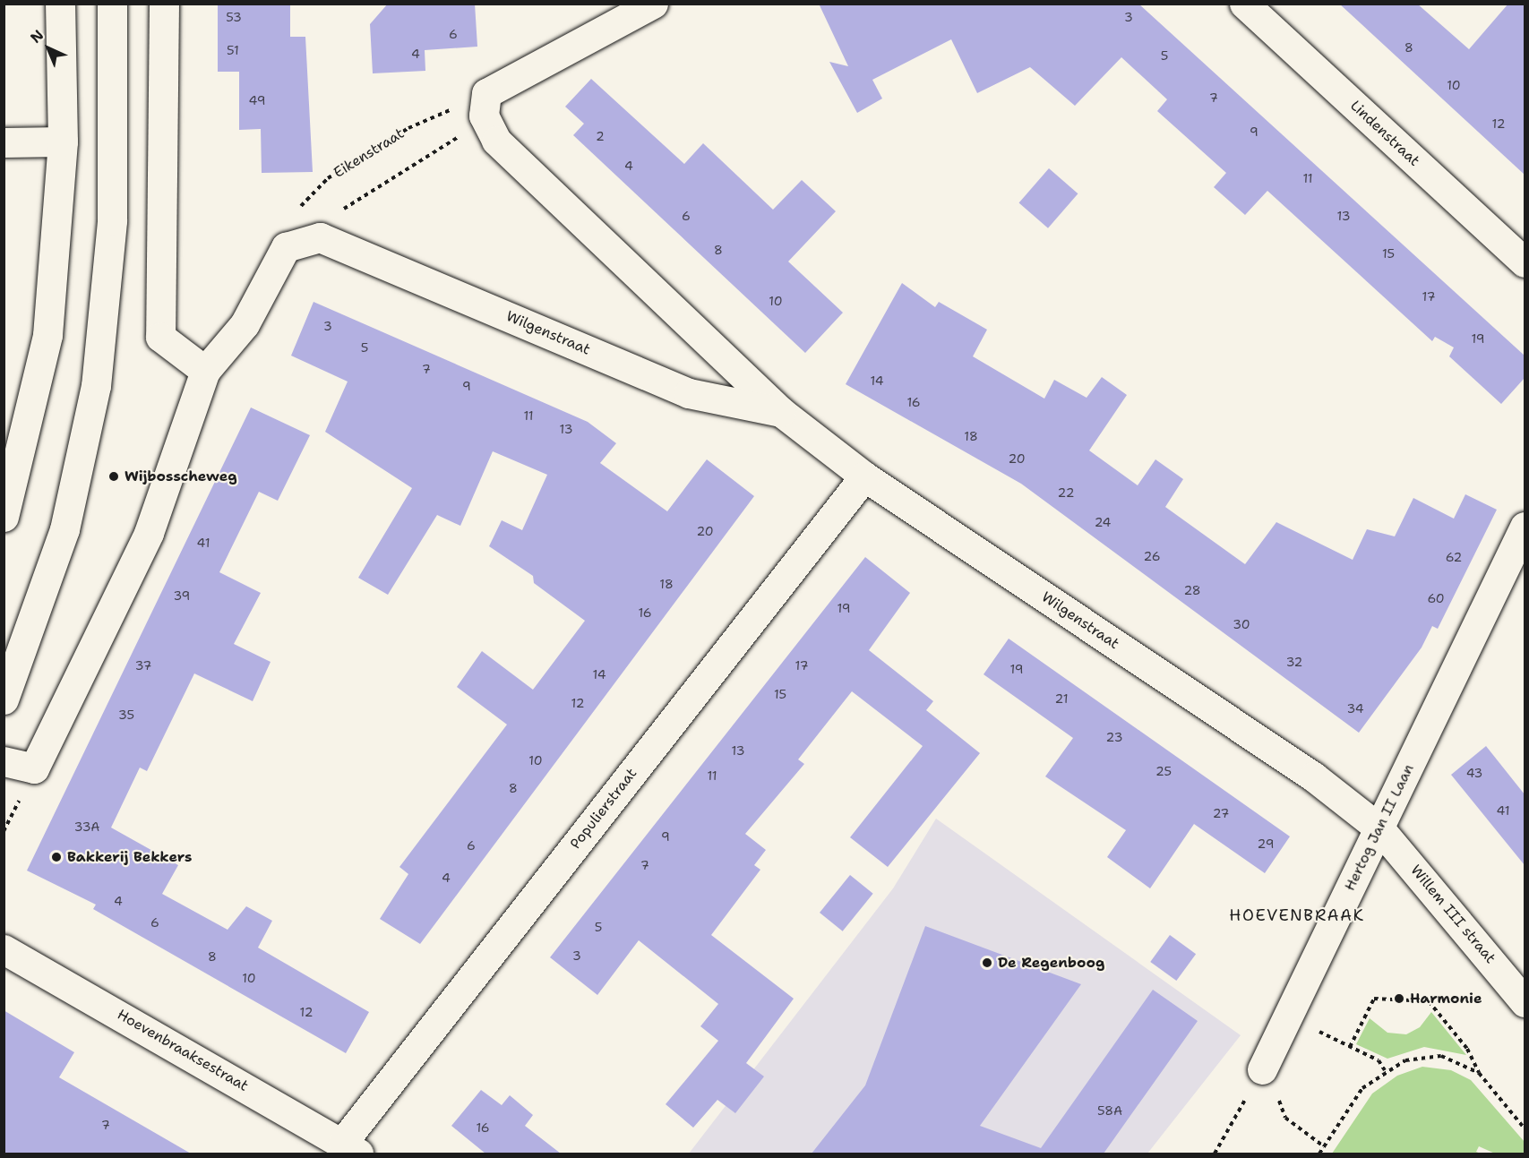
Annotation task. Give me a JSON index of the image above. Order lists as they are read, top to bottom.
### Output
{
  "streets": {
    "street": [
      "Lindenstraat",
      "Wilgenstraat",
      "Populierstraat",
      "Hertog Jan II Laan",
      "Willem III straat",
      "Hoevenbraaksestraat"
    ],
    "path": ["Eikenstraat"]
  },
  "crossings": [
    ["Eikenstraat", "Wilgenstraat"],
    ["Wilgenstraat", "Populierstraat"],
    ["Wilgenstraat", "Hertog Jan II Laan"],
    ["Wilgenstraat", "Willem III straat"],
    ["Populierstraat", "Hoevenbraaksestraat"],
    ["Hertog Jan II Laan", "Willem III straat"]
  ],
  "districts": ["HOEVENBRAAK"],
  "places": [
    "Wijbosscheweg",
    "Bakkerij Bekkers",
    "De Regenboog",
    "Harmonie"
  ],
  "house_numbers": [
    "53",
    "3",
    "6",
    "8",
    "51",
    "4",
    "5",
    "10",
    "7",
    "49",
    "12",
    "9",
    "2",
    "4",
    "11",
    "6",
    "13",
    "8",
    "15",
    "17",
    "10",
    "3",
    "19",
    "5",
    "7",
    "14",
    "9",
    "16",
    "11",
    "13",
    "18",
    "20",
    "22",
    "24",
    "20",
    "41",
    "26",
    "62",
    "18",
    "28",
    "39",
    "60",
    "19",
    "16",
    "30",
    "32",
    "37",
    "17",
    "19",
    "14",
    "15",
    "21",
    "12",
    "34",
    "35",
    "23",
    "13",
    "10",
    "25",
    "43",
    "11",
    "8",
    "41",
    "27",
    "33A",
    "9",
    "29",
    "6",
    "7",
    "4",
    "4",
    "6",
    "5",
    "3",
    "8",
    "10",
    "12",
    "58A",
    "7",
    "16"
  ],
  "north": "top left"
}
